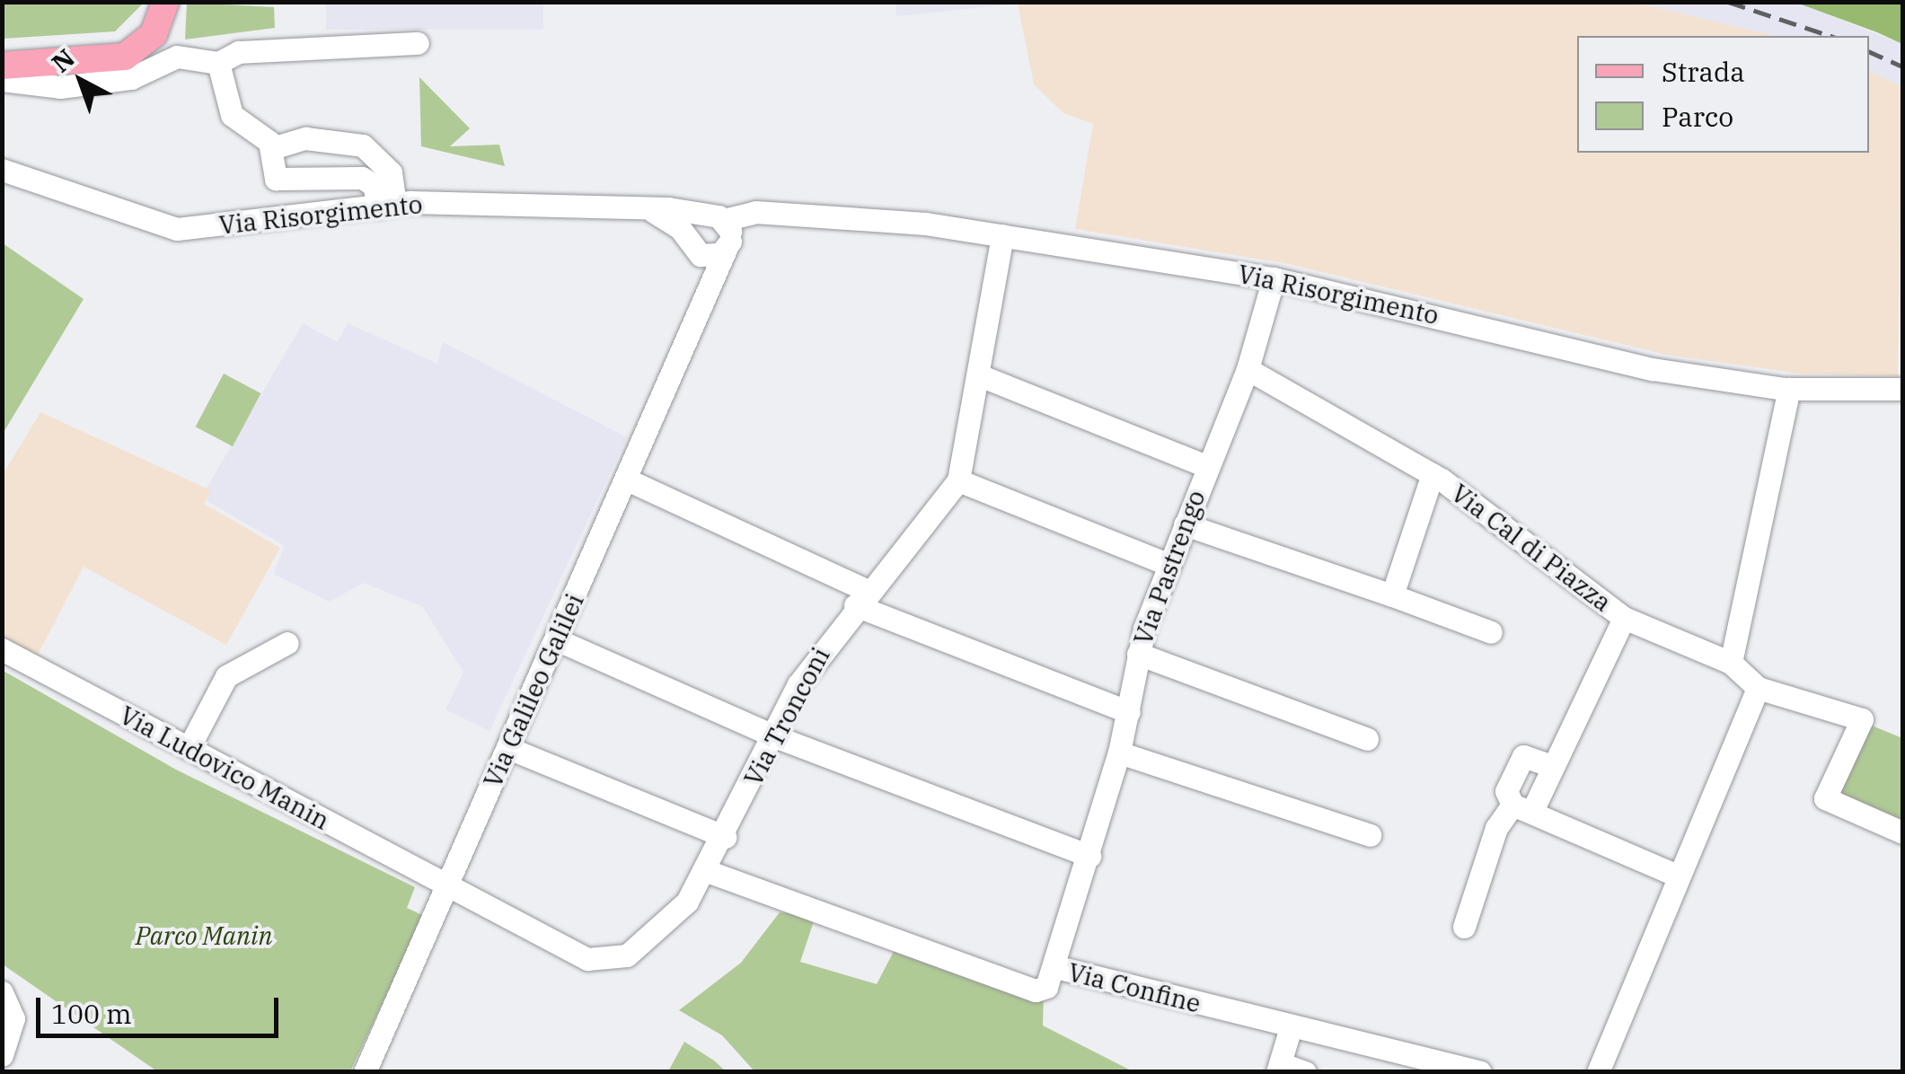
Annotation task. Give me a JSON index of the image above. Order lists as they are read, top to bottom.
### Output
{
  "streets": {
    "street": [
      "Via Risorgimento",
      "Via Cal di Piazza",
      "Via Pastrengo",
      "Via Galileo Galilei",
      "Via Tronconi",
      "Via Ludovico Manin",
      "Via Confine"
    ]
  },
  "crossings": [
    ["Via Risorgimento", "Via Pastrengo"],
    ["Via Risorgimento", "Via Galileo Galilei"],
    ["Via Risorgimento", "Via Tronconi"],
    ["Via Cal di Piazza", "Via Pastrengo"],
    ["Via Pastrengo", "Via Confine"],
    ["Via Galileo Galilei", "Via Tronconi"],
    ["Via Galileo Galilei", "Via Ludovico Manin"],
    ["Via Tronconi", "Via Ludovico Manin"],
    ["Via Tronconi", "Via Confine"]
  ],
  "parks": ["Parco Manin"],
  "legend": ["Strada", "Parco"],
  "scale_bar": "100 m",
  "north": "top left"
}
